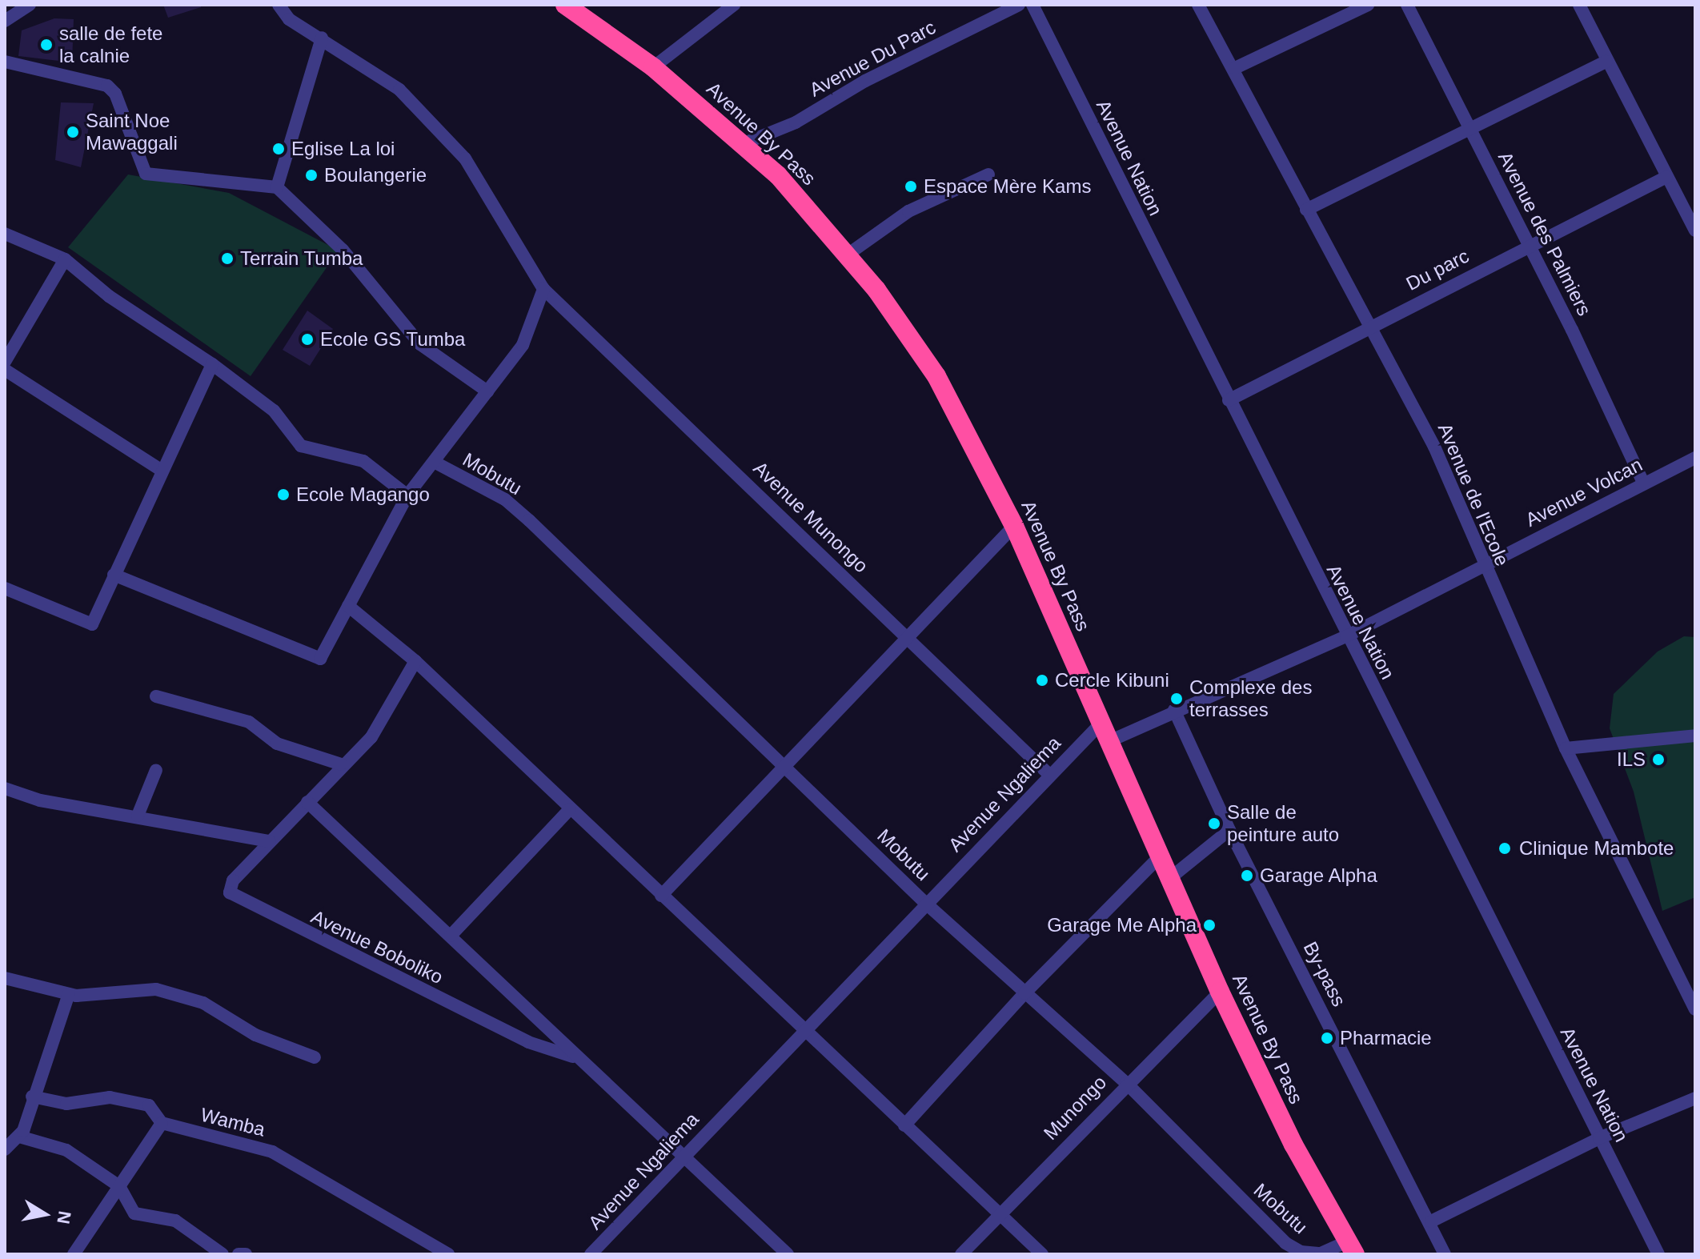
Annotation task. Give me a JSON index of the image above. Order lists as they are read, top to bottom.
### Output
{
  "streets": {
    "highway": ["Avenue By Pass"],
    "street": [
      "Avenue Du Parc",
      "Avenue Nation",
      "Avenue des Palmiers",
      "Du parc",
      "Mobutu",
      "Avenue Volcan",
      "Avenue de l'Ecole",
      "Avenue Munongo",
      "Avenue Ngaliema",
      "Avenue Boboliko",
      "By-pass",
      "Munongo",
      "Wamba"
    ]
  },
  "crossings": [
    ["Avenue Du Parc", "Avenue By Pass"],
    ["Avenue By Pass", "Mobutu"],
    ["Avenue By Pass", "Avenue Volcan"],
    ["Avenue By Pass", "Avenue Ngaliema"],
    ["Avenue By Pass", "Munongo"],
    ["Avenue Nation", "Du parc"],
    ["Avenue Nation", "Avenue Volcan"],
    ["Avenue des Palmiers", "Du parc"],
    ["Avenue des Palmiers", "Avenue Volcan"],
    ["Du parc", "Avenue de l'Ecole"],
    ["Mobutu", "Avenue Ngaliema"],
    ["Mobutu", "Munongo"],
    ["Avenue Volcan", "Avenue de l'Ecole"],
    ["Avenue Volcan", "By-pass"],
    ["Avenue Munongo", "Avenue Ngaliema"],
    ["Avenue Ngaliema", "Avenue Boboliko"]
  ],
  "places": [
    "salle de fete la calnie",
    "Saint Noe Mawaggali",
    "Eglise La loi",
    "Boulangerie",
    "Espace Mère Kams",
    "Terrain Tumba",
    "Ecole GS Tumba",
    "Ecole Magango",
    "Cercle Kibuni",
    "Complexe des terrasses",
    "ILS",
    "Salle de peinture auto",
    "Clinique Mambote",
    "Garage Alpha",
    "Garage Me Alpha",
    "Pharmacie"
  ],
  "north": "right"
}
